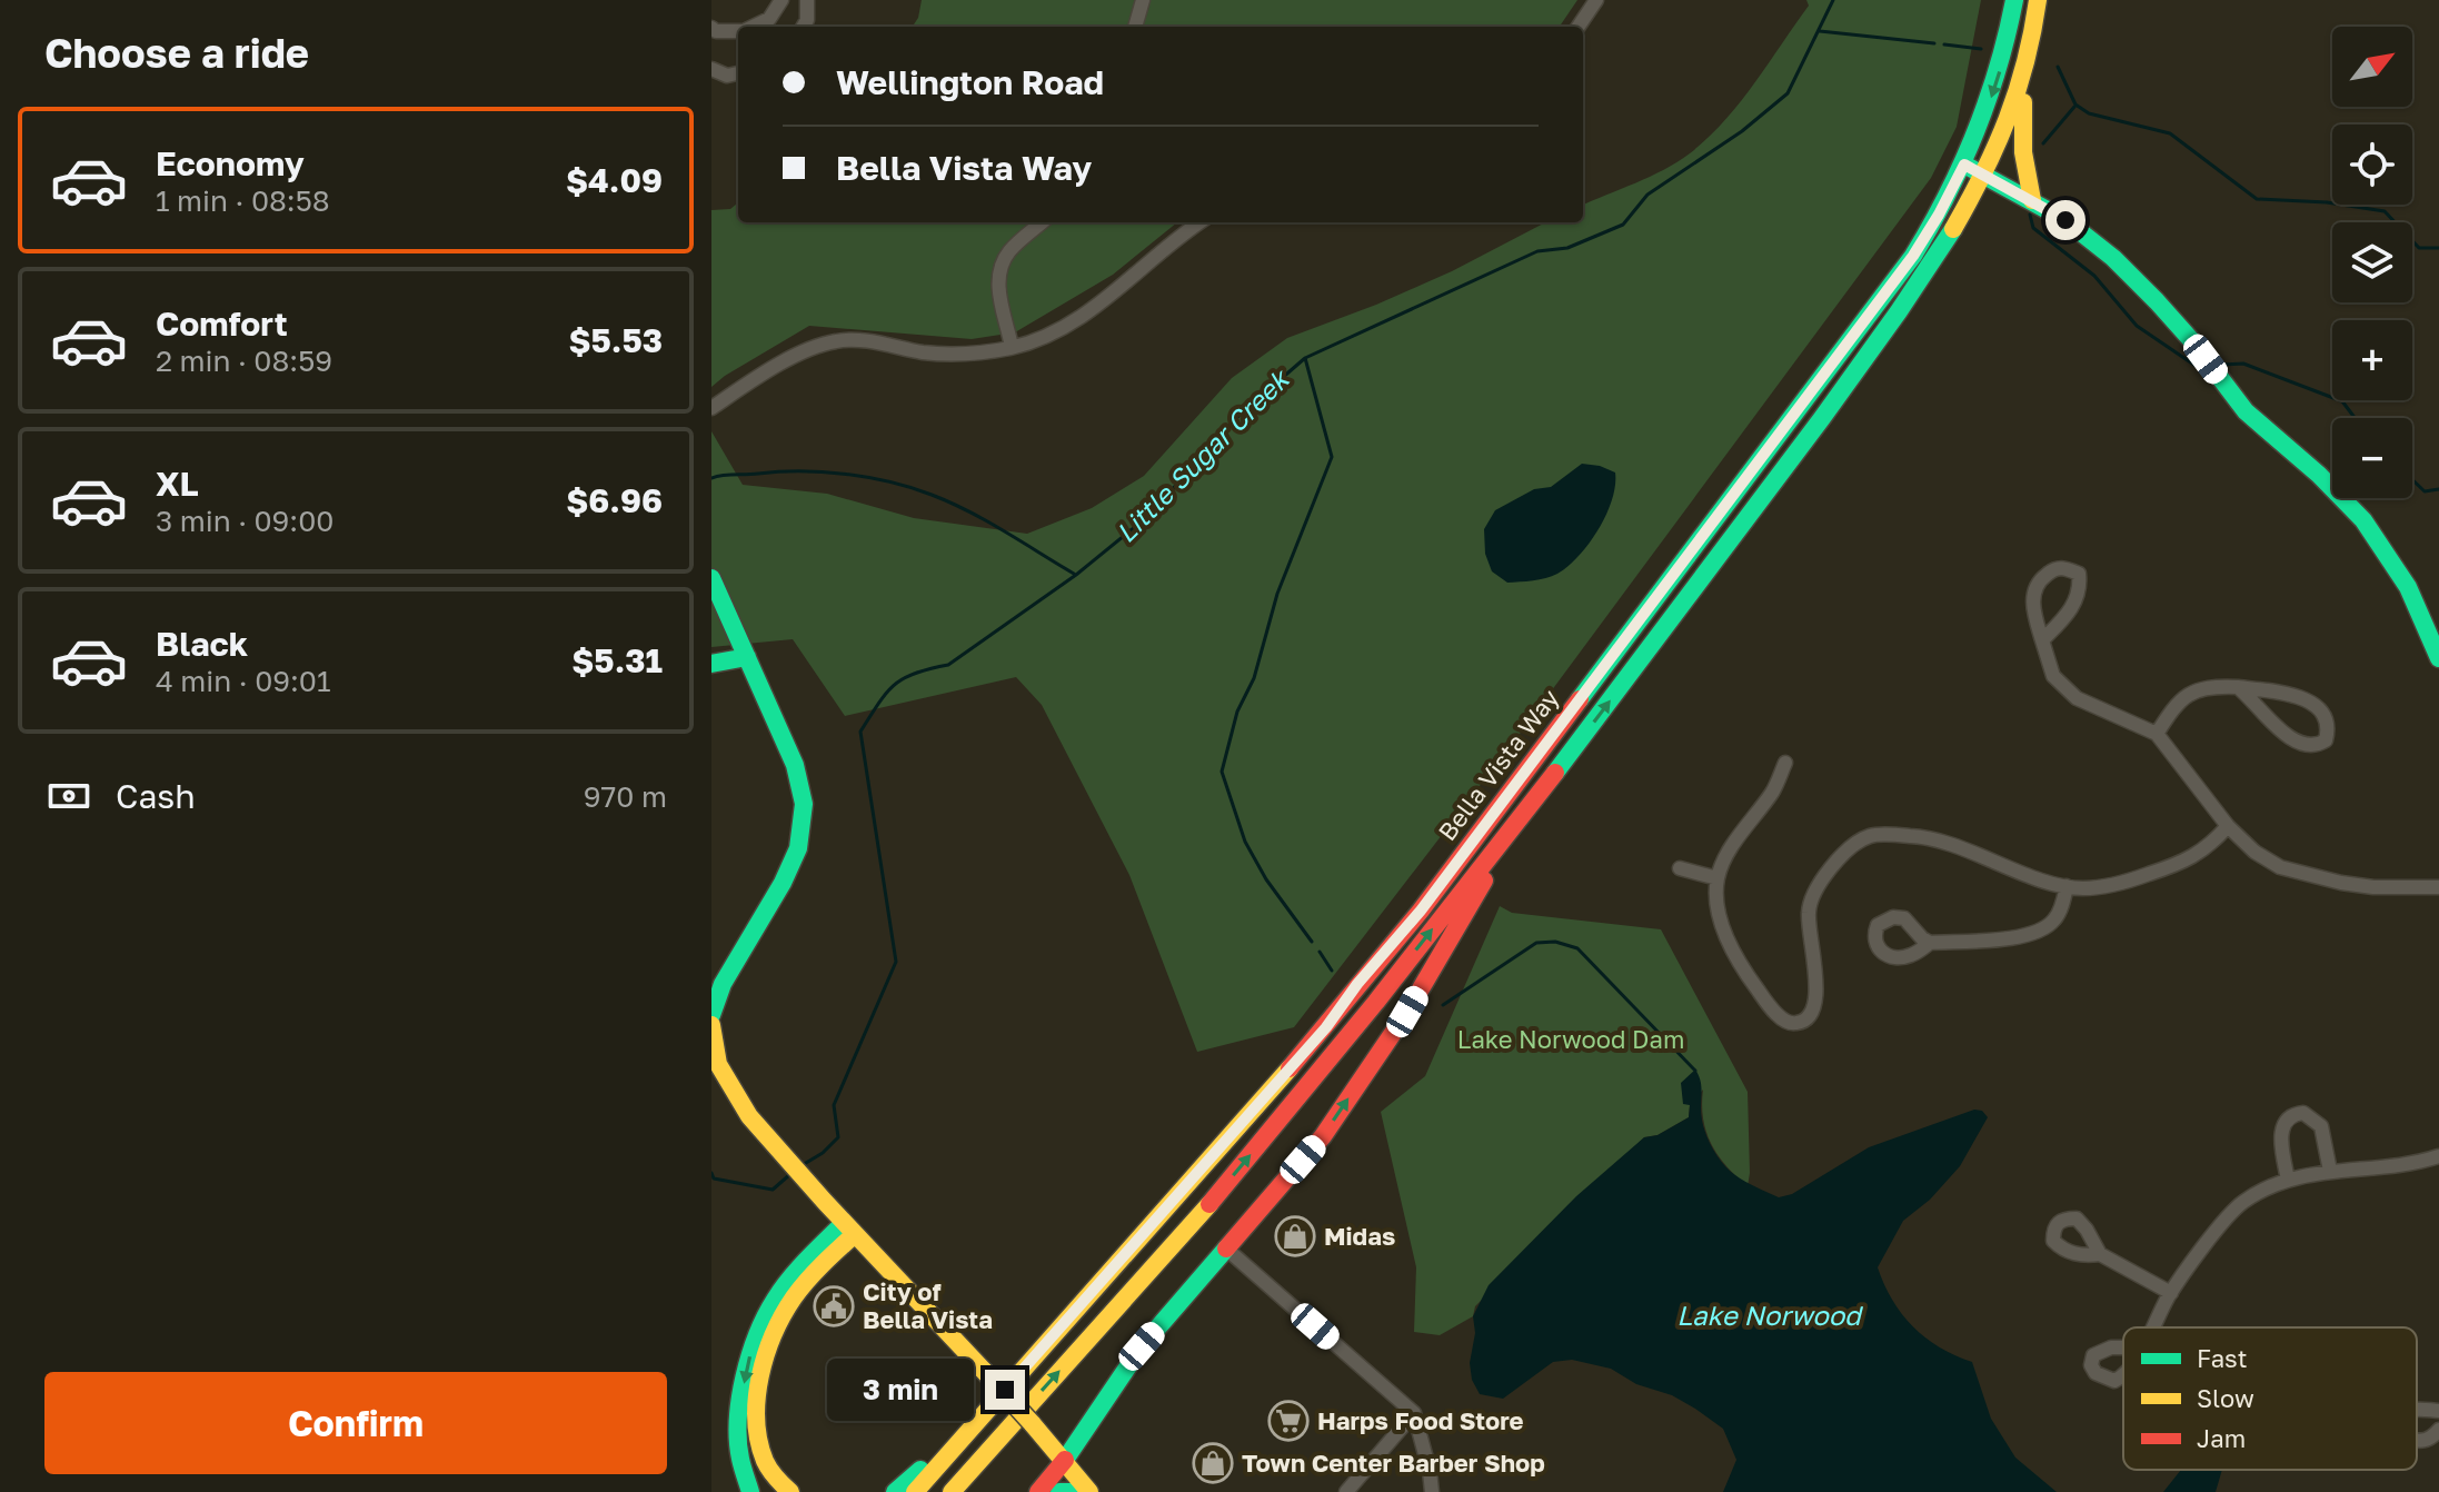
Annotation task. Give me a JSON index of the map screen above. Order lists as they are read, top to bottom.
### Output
{
  "streets": {
    "main road": ["Bella Vista Way"]
  },
  "water": ["Little Sugar Creek", "Lake Norwood"],
  "parks": ["Lake Norwood Dam"],
  "places": {
    "shop": ["Midas", "Town Center Barber Shop"],
    "public building": ["City of Bella Vista"],
    "supermarket": ["Harps Food Store"]
  },
  "legend": ["Fast", "Slow", "Jam"],
  "north": "top right",
  "page": {
    "heading": "Choose a ride",
    "map_buttons": ["+", "−"],
    "banner": ["Wellington Road", "Bella Vista Way"],
    "list": [
      {
        "name": "Economy",
        "note": "1 min · 08:58",
        "value": "$4.09"
      },
      {
        "name": "Comfort",
        "note": "2 min · 08:59",
        "value": "$5.53"
      },
      {
        "name": "XL",
        "note": "3 min · 09:00",
        "value": "$6.96"
      },
      {
        "name": "Black",
        "note": "4 min · 09:01",
        "value": "$5.31"
      }
    ],
    "pay": ["Cash", "970 m"],
    "buttons": "Confirm",
    "bubble": "3 min"
  }
}
